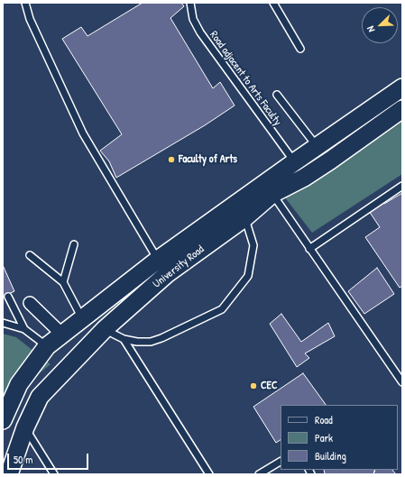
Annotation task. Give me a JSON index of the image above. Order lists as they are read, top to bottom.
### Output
{
  "streets": {
    "main road": ["University Road"],
    "lane": ["Road adjacent to Arts Faculty"]
  },
  "places": ["Faculty of Arts", "CEC"],
  "legend": ["Road", "Park", "Building"],
  "scale_bar": "50 m",
  "north": "bottom left"
}
